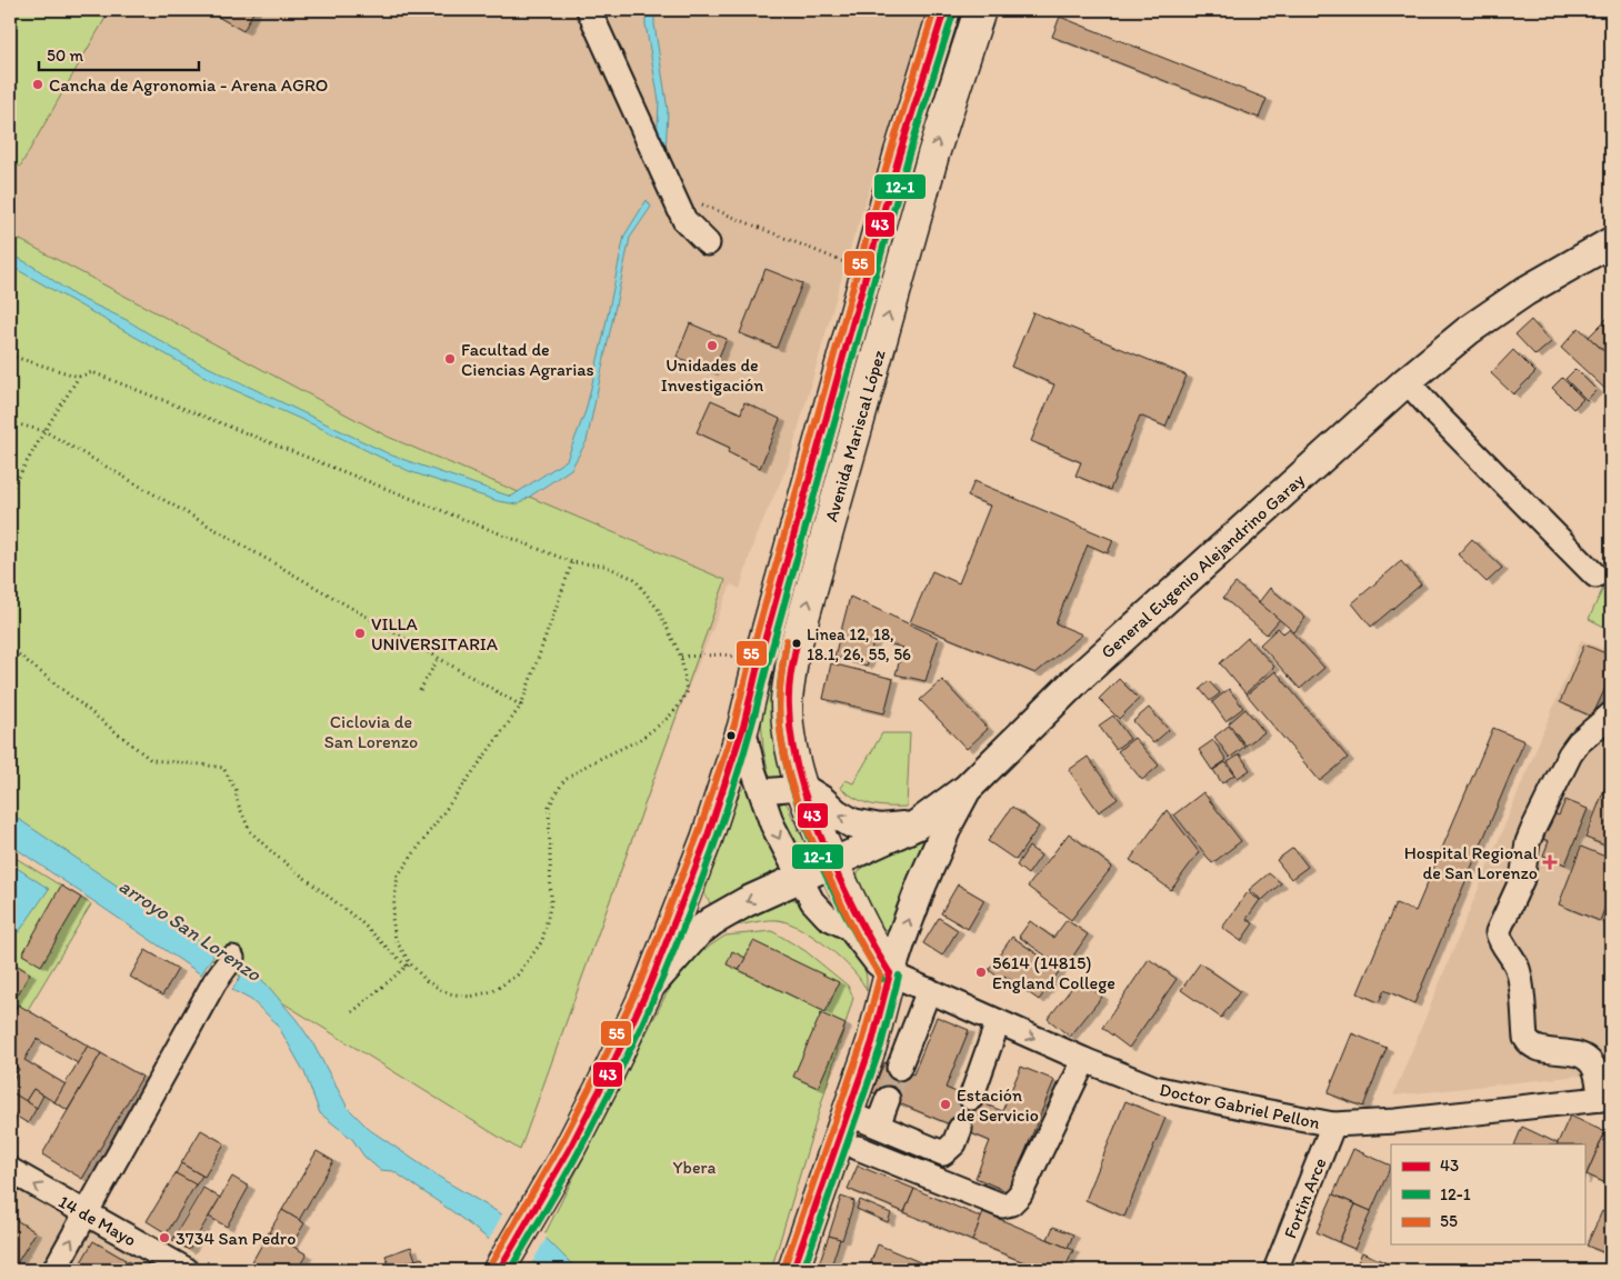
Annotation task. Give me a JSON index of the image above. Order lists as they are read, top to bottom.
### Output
{
  "streets": {
    "highway": ["Avenida Mariscal López"],
    "main road": ["General Eugenio Alejandrino Garay"],
    "street": ["Doctor Gabriel Pellon", "Fortin Arce", "14 de Mayo"]
  },
  "crossings": [
    ["Avenida Mariscal López", "General Eugenio Alejandrino Garay"],
    ["Avenida Mariscal López", "Doctor Gabriel Pellon"],
    ["General Eugenio Alejandrino Garay", "Doctor Gabriel Pellon"],
    ["Doctor Gabriel Pellon", "Fortin Arce"]
  ],
  "one_way": ["14 de Mayo"],
  "water": ["arroyo San Lorenzo"],
  "parks": ["Ciclovia de San Lorenzo", "Ybera"],
  "places": {
    "other": [
      "Cancha de Agronomia - Arena AGRO",
      "Unidades de Investigación",
      "Facultad de Ciencias Agrarias",
      "VILLA UNIVERSITARIA",
      "Linea 12, 18, 18.1, 26, 55, 56",
      "5614 (14815) England College",
      "Estación de Servicio",
      "3734 San Pedro"
    ],
    "health": ["Hospital Regional de San Lorenzo"]
  },
  "lines": ["transit line 43", "transit line 55", "transit line 12-1"],
  "legend": ["43", "12-1", "55"],
  "scale_bar": "50 m"
}
